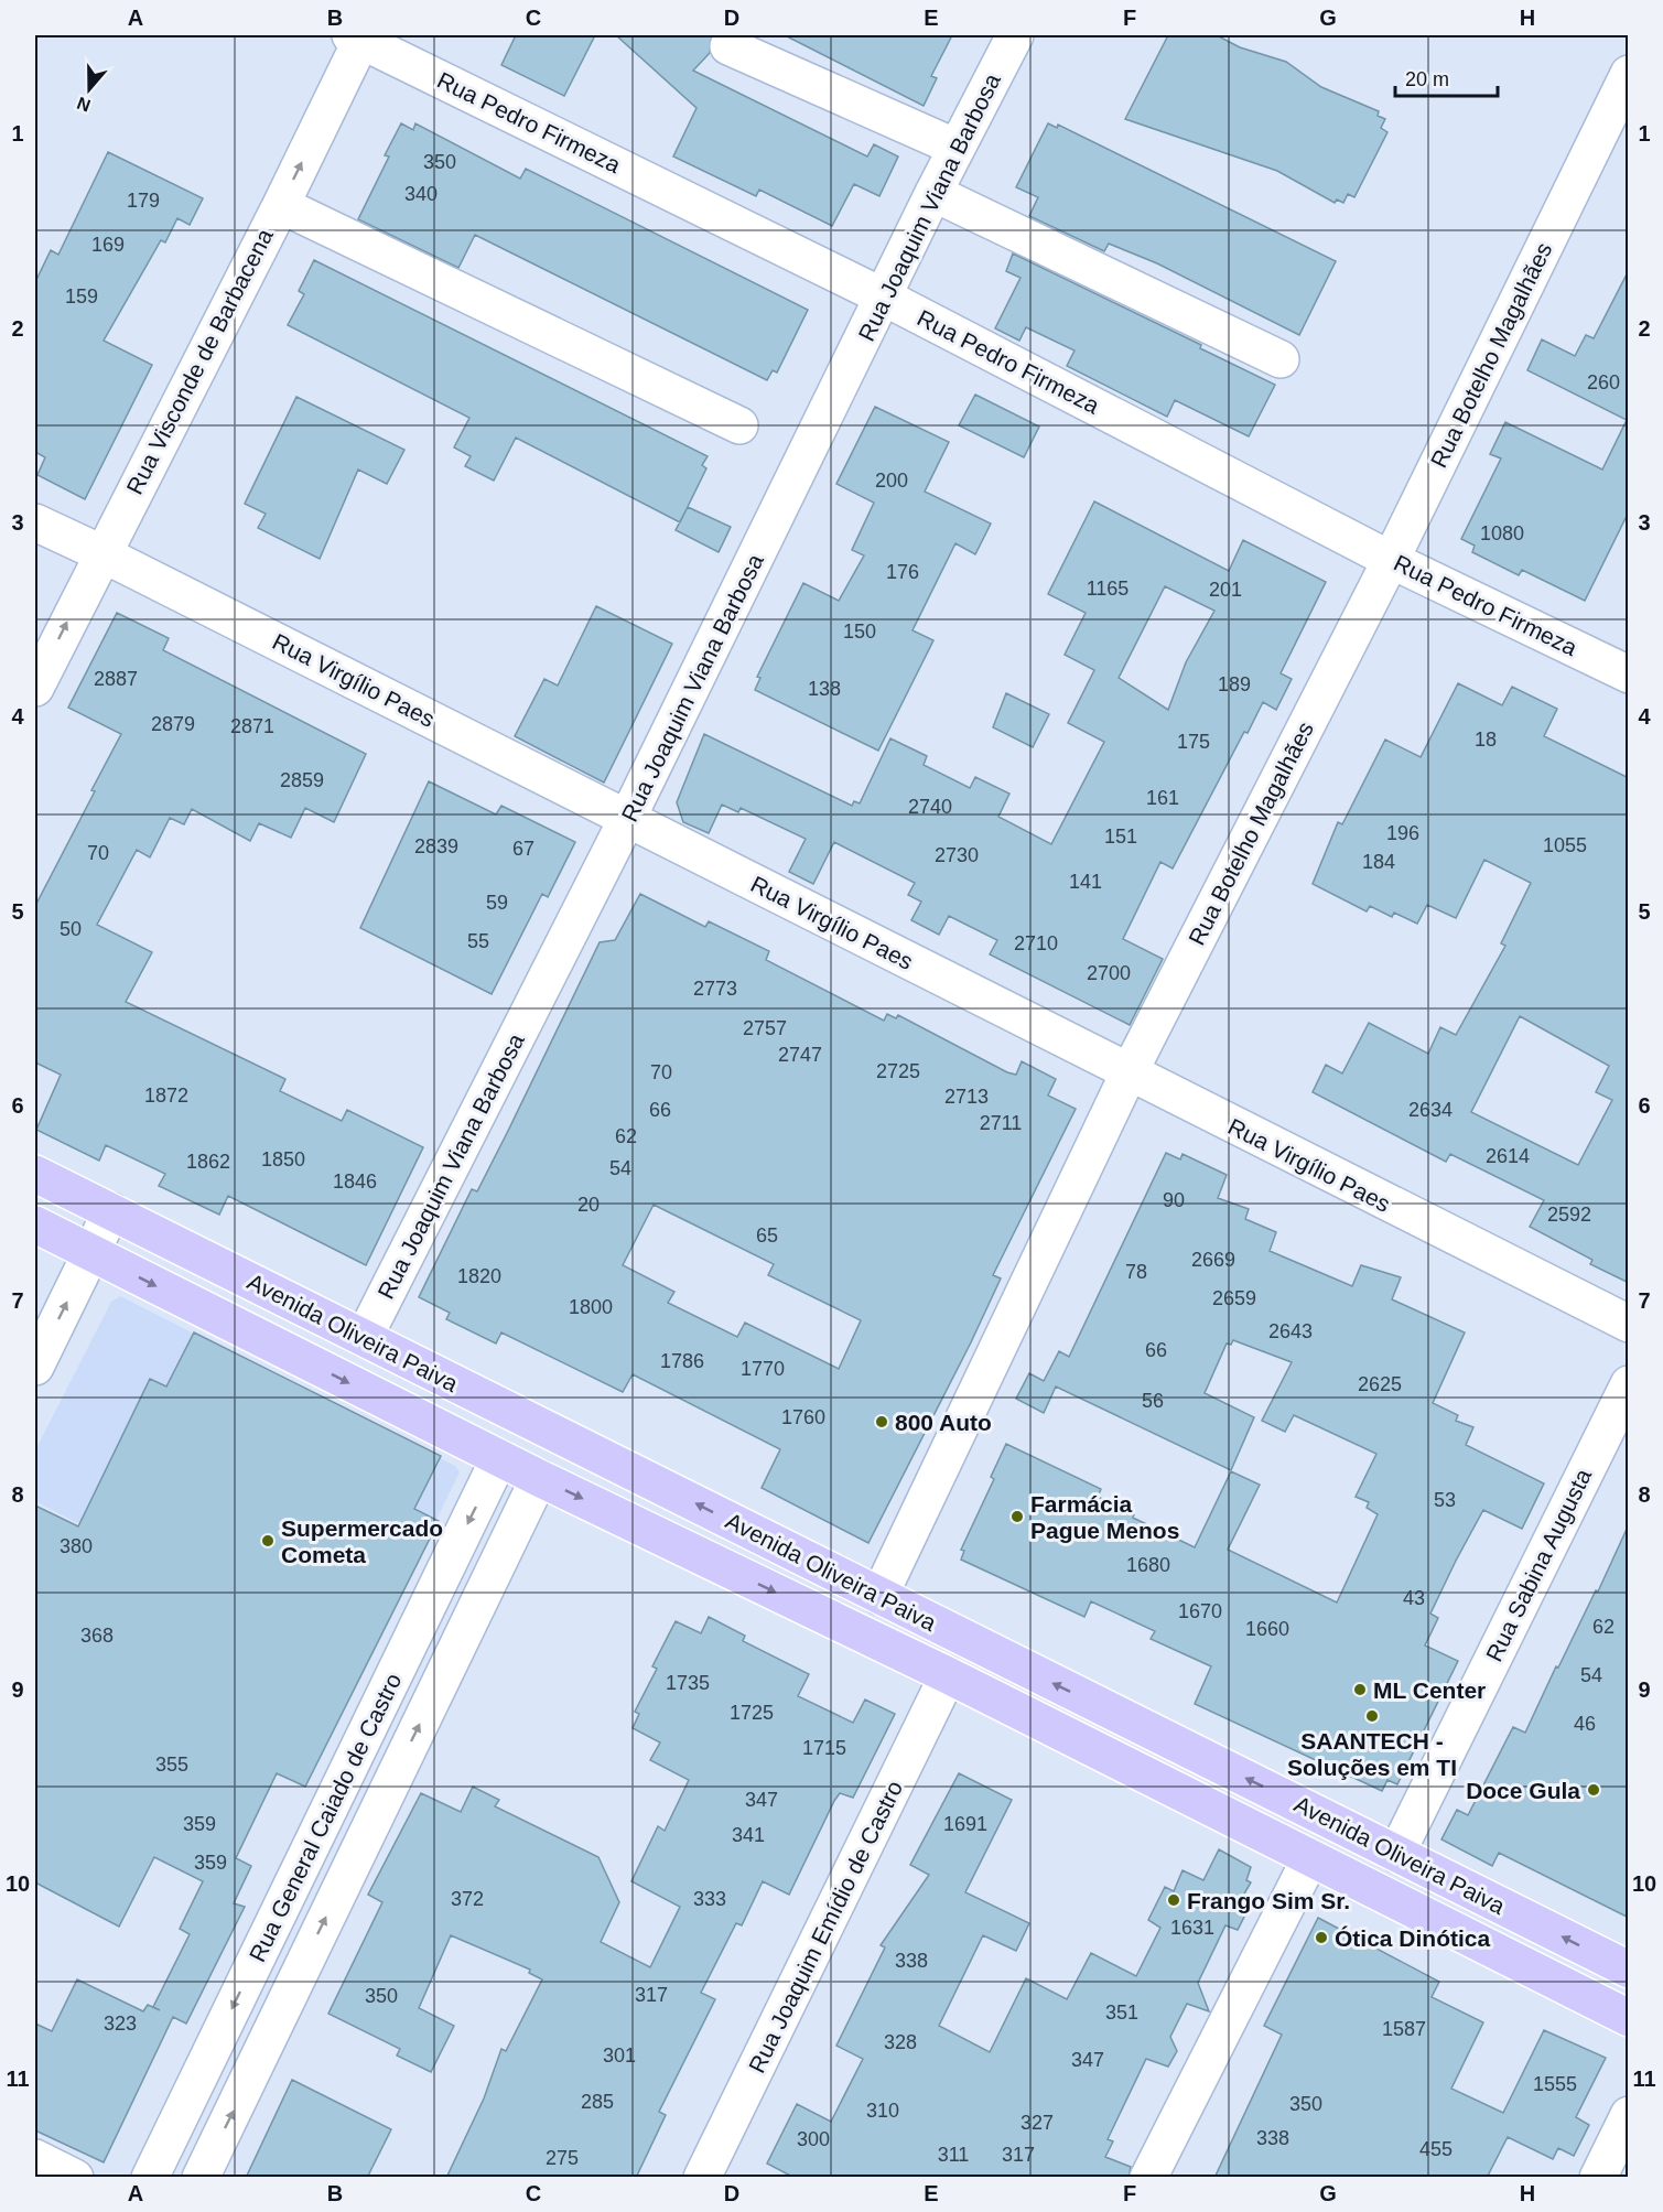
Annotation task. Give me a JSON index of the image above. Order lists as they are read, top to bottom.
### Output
{
  "streets": {
    "main road": ["Avenida Oliveira Paiva"],
    "street": [
      "Rua Pedro Firmeza",
      "Rua Joaquim Viana Barbosa",
      "Rua Botelho Magalhães",
      "Rua Visconde de Barbacena",
      "Rua Virgílio Paes",
      "Rua Sabina Augusta",
      "Rua General Caiado de Castro",
      "Rua Joaquim Emídio de Castro"
    ]
  },
  "crossings": [
    ["Rua Pedro Firmeza", "Rua Joaquim Viana Barbosa"],
    ["Rua Pedro Firmeza", "Rua Botelho Magalhães"],
    ["Rua Pedro Firmeza", "Rua Visconde de Barbacena"],
    ["Rua Joaquim Viana Barbosa", "Rua Virgílio Paes"],
    ["Rua Joaquim Viana Barbosa", "Avenida Oliveira Paiva"],
    ["Rua Botelho Magalhães", "Rua Virgílio Paes"],
    ["Rua Botelho Magalhães", "Avenida Oliveira Paiva"],
    ["Rua Visconde de Barbacena", "Rua Virgílio Paes"],
    ["Avenida Oliveira Paiva", "Rua Sabina Augusta"],
    ["Avenida Oliveira Paiva", "Rua General Caiado de Castro"],
    ["Avenida Oliveira Paiva", "Rua Joaquim Emídio de Castro"]
  ],
  "one_way": ["Rua Visconde de Barbacena"],
  "places": [
    "800 Auto",
    "Farmácia Pague Menos",
    "Supermercado Cometa",
    "ML Center",
    "SAANTECH - Soluções em TI",
    "Doce Gula",
    "Frango Sim Sr.",
    "Ótica Dinótica"
  ],
  "house_numbers": [
    "350",
    "340",
    "179",
    "169",
    "159",
    "260",
    "200",
    "1080",
    "176",
    "1165",
    "201",
    "150",
    "2887",
    "189",
    "138",
    "2879",
    "2871",
    "18",
    "175",
    "2859",
    "161",
    "2740",
    "196",
    "151",
    "1055",
    "2839",
    "67",
    "70",
    "2730",
    "184",
    "141",
    "59",
    "50",
    "55",
    "2710",
    "2700",
    "2773",
    "2757",
    "2747",
    "2725",
    "70",
    "1872",
    "2713",
    "66",
    "2634",
    "2711",
    "62",
    "2614",
    "1850",
    "1862",
    "54",
    "1846",
    "90",
    "20",
    "2592",
    "65",
    "2669",
    "78",
    "1820",
    "2659",
    "1800",
    "2643",
    "66",
    "1786",
    "1770",
    "2625",
    "56",
    "1760",
    "53",
    "380",
    "1680",
    "43",
    "1670",
    "62",
    "1660",
    "368",
    "54",
    "1735",
    "1725",
    "46",
    "1715",
    "355",
    "347",
    "359",
    "1691",
    "341",
    "359",
    "372",
    "333",
    "1631",
    "338",
    "317",
    "350",
    "351",
    "323",
    "1587",
    "328",
    "301",
    "347",
    "1555",
    "285",
    "350",
    "310",
    "327",
    "338",
    "300",
    "455",
    "311",
    "317",
    "275"
  ],
  "scale_bar": "20 m",
  "north": "bottom",
  "grid": {
    "columns": [
      "A",
      "B",
      "C",
      "D",
      "E",
      "F",
      "G",
      "H"
    ],
    "rows": [
      "1",
      "2",
      "3",
      "4",
      "5",
      "6",
      "7",
      "8",
      "9",
      "10",
      "11"
    ]
  }
}
